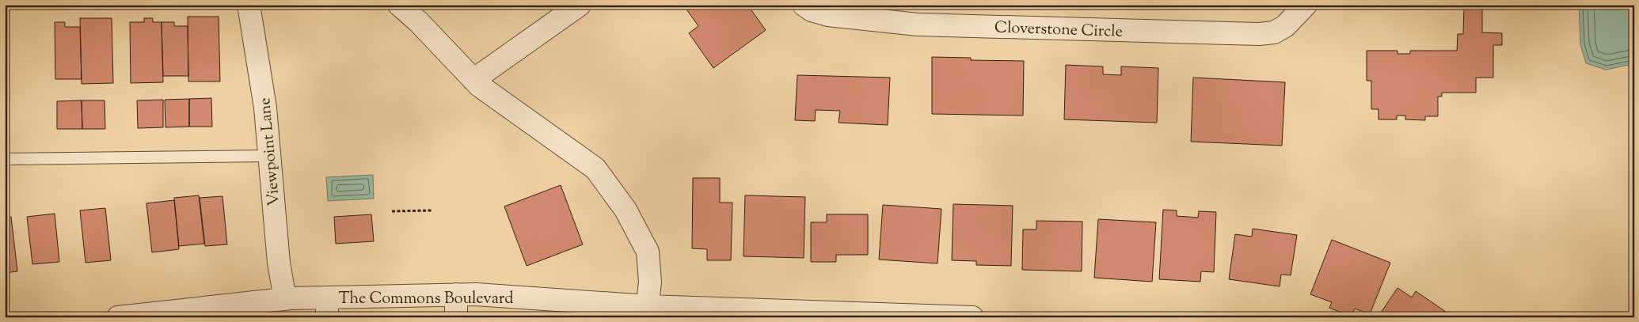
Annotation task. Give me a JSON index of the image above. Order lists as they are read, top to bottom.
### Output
{
  "streets": {
    "street": ["Cloverstone Circle", "Viewpoint Lane", "The Commons Boulevard"]
  },
  "crossings": [
    ["Viewpoint Lane", "The Commons Boulevard"]
  ]
}
